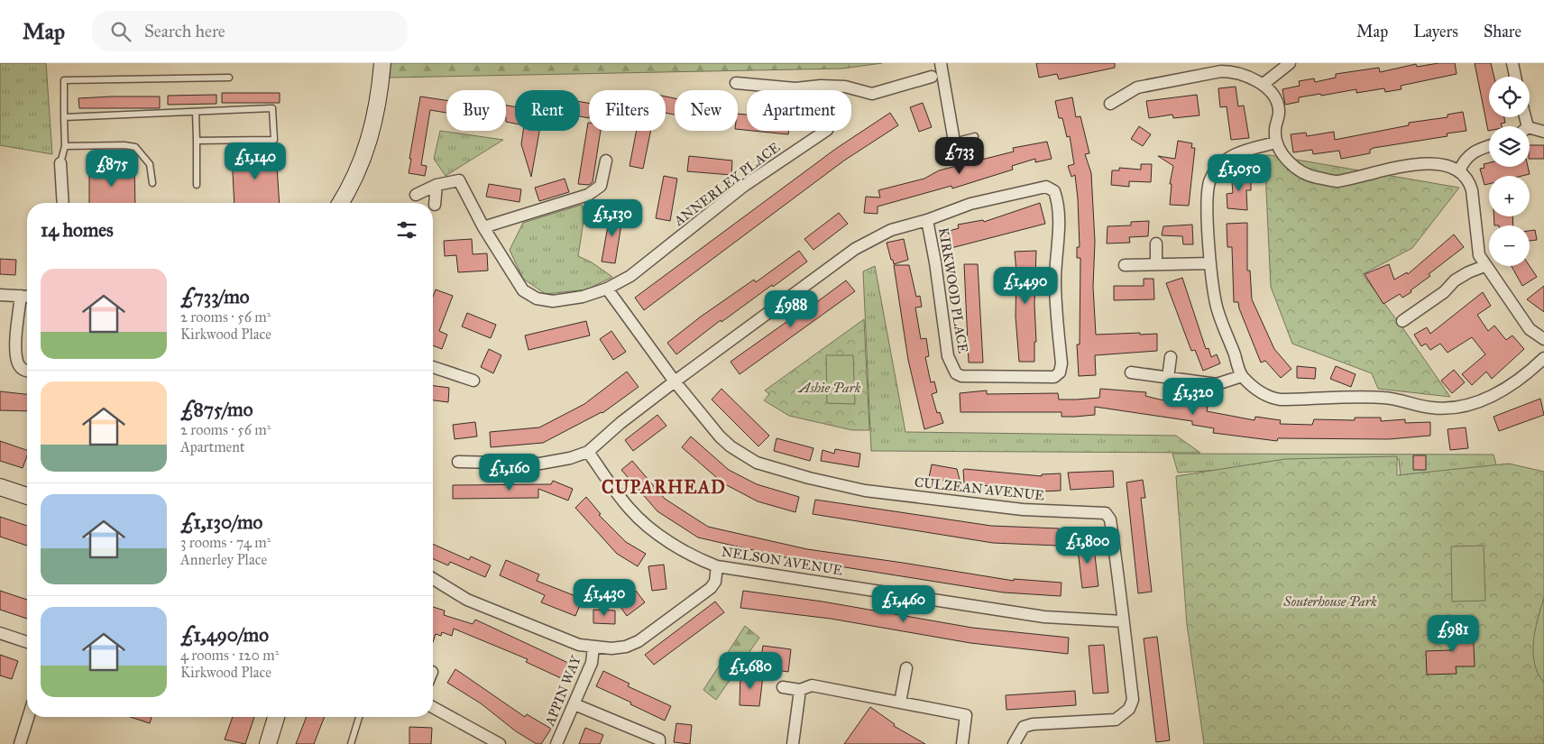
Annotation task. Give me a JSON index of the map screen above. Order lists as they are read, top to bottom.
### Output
{
  "streets": {
    "street": [
      "ANNERLEY PLACE",
      "KIRKWOOD PLACE",
      "CULZEAN AVENUE",
      "NELSON AVENUE",
      "APPIN WAY"
    ]
  },
  "crossings": [
    ["ANNERLEY PLACE", "CULZEAN AVENUE"],
    ["KIRKWOOD PLACE", "CULZEAN AVENUE"],
    ["KIRKWOOD PLACE", "NELSON AVENUE"],
    ["CULZEAN AVENUE", "NELSON AVENUE"]
  ],
  "districts": ["CUPARHEAD"],
  "parks": ["Ashie Park", "Souterhouse Park"],
  "page": {
    "header": "Map",
    "search": "Search here",
    "nav": ["Map", "Layers", "Share"],
    "map_buttons": ["+", "−"],
    "chip": [
      "Buy",
      "Rent",
      "Filters",
      "New",
      "Apartment"
    ],
    "price": [
      "£733",
      "£1,140",
      "£875",
      "£1,050",
      "£1,130",
      "£1,490",
      "£988",
      "£1,320",
      "£1,160",
      "£1,800",
      "£1,430",
      "£1,460",
      "£981",
      "£1,680"
    ],
    "heading": "14 homes",
    "list": [
      {
        "name": "£733/mo",
        "note": "2 rooms · 56 m² · Kirkwood Place"
      },
      {
        "name": "£875/mo",
        "note": "2 rooms · 56 m² · Apartment"
      },
      {
        "name": "£1,130/mo",
        "note": "3 rooms · 74 m² · Annerley Place"
      },
      {
        "name": "£1,490/mo",
        "note": "4 rooms · 120 m² · Kirkwood Place"
      }
    ]
  }
}
